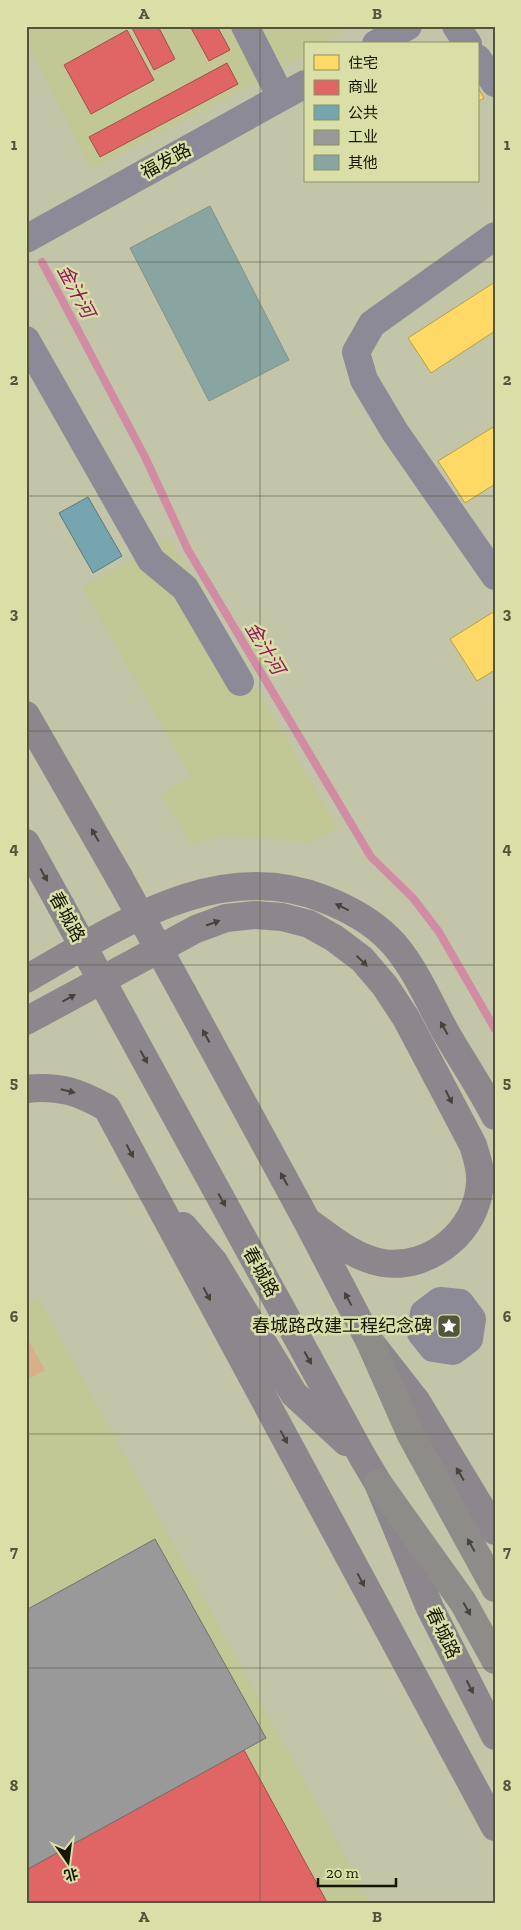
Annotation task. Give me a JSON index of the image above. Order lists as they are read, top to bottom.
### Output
{
  "streets": {
    "main road": ["春城路"],
    "street": ["福发路"]
  },
  "water": ["金汁河"],
  "places": {
    "place": ["春城路改建工程纪念碑"]
  },
  "legend": [
    "住宅",
    "商业",
    "公共",
    "工业",
    "其他"
  ],
  "scale_bar": "20 m",
  "north": "bottom",
  "grid": {
    "columns": ["A", "B"],
    "rows": [
      "1",
      "2",
      "3",
      "4",
      "5",
      "6",
      "7",
      "8"
    ]
  }
}
